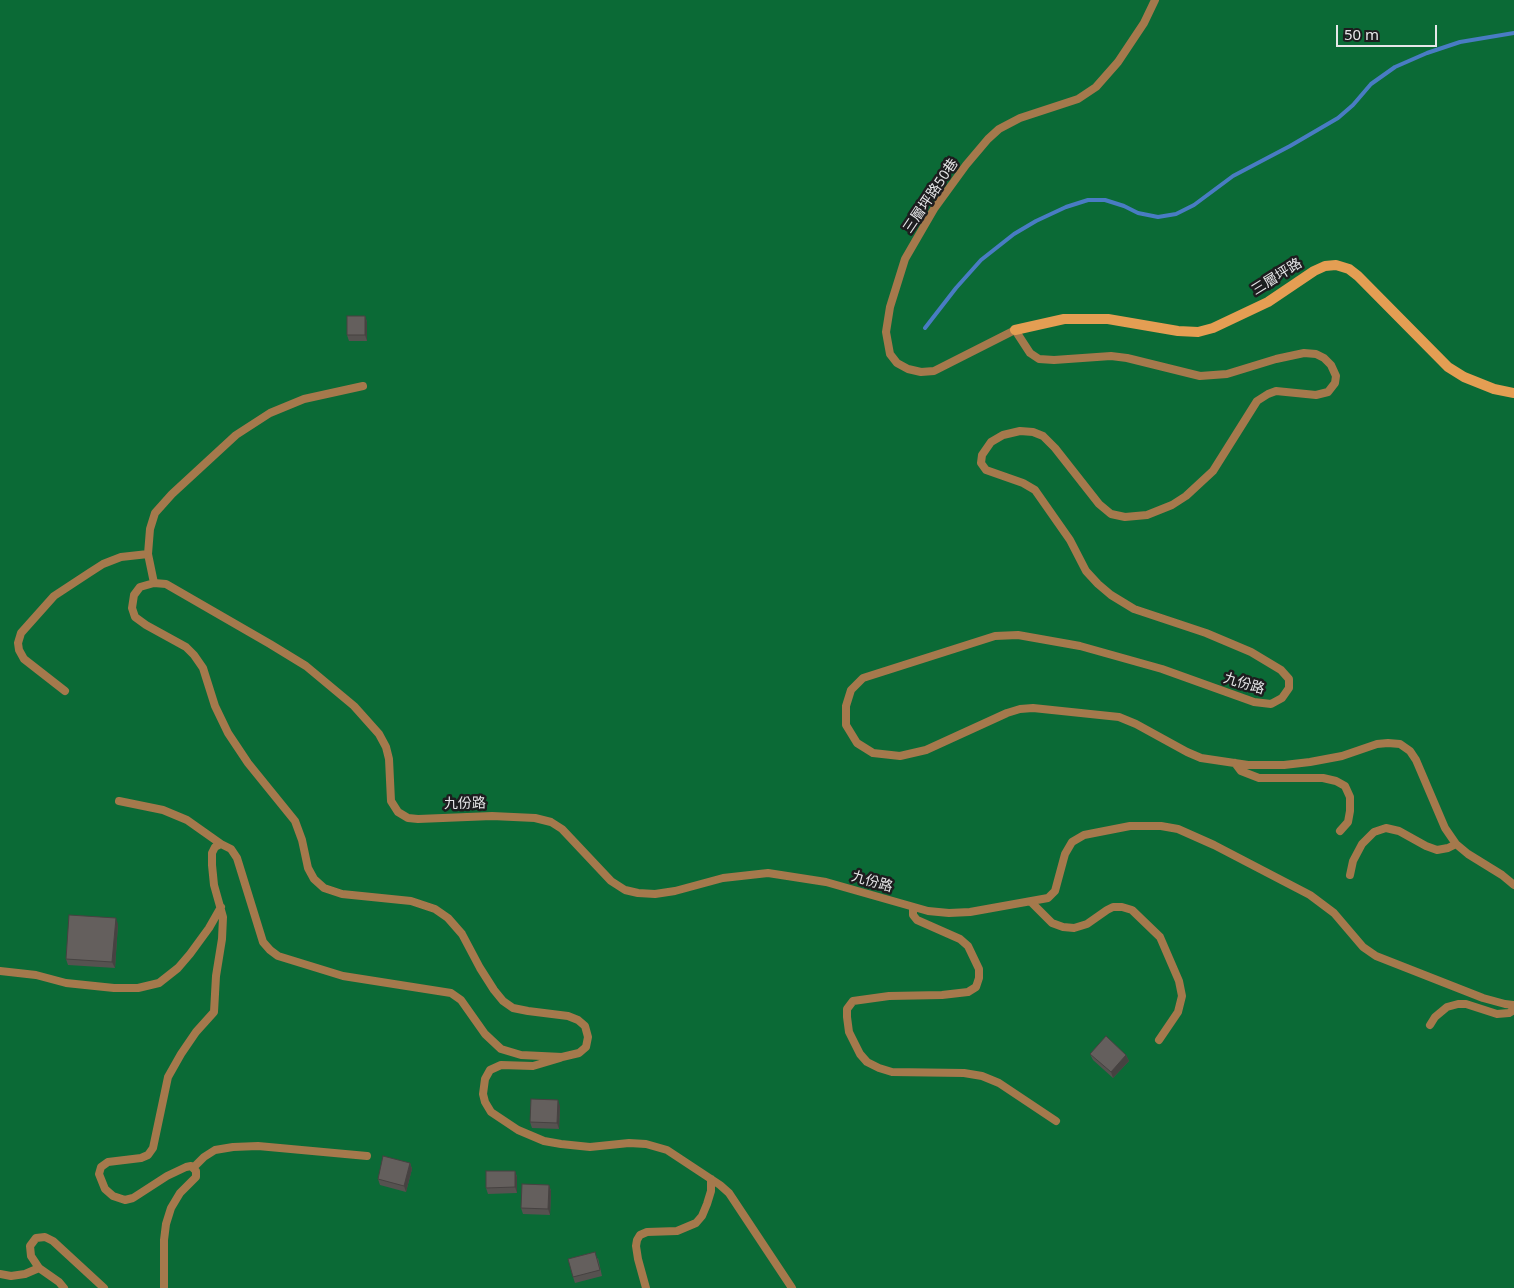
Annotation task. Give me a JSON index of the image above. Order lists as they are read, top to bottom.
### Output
{
  "streets": {
    "street": ["三層坪路"],
    "lane": ["三層坪路50巷", "九份路"]
  },
  "crossings": [
    ["三層坪路50巷", "三層坪路"],
    ["三層坪路50巷", "九份路"],
    ["三層坪路", "九份路"]
  ],
  "scale_bar": "50 m"
}
